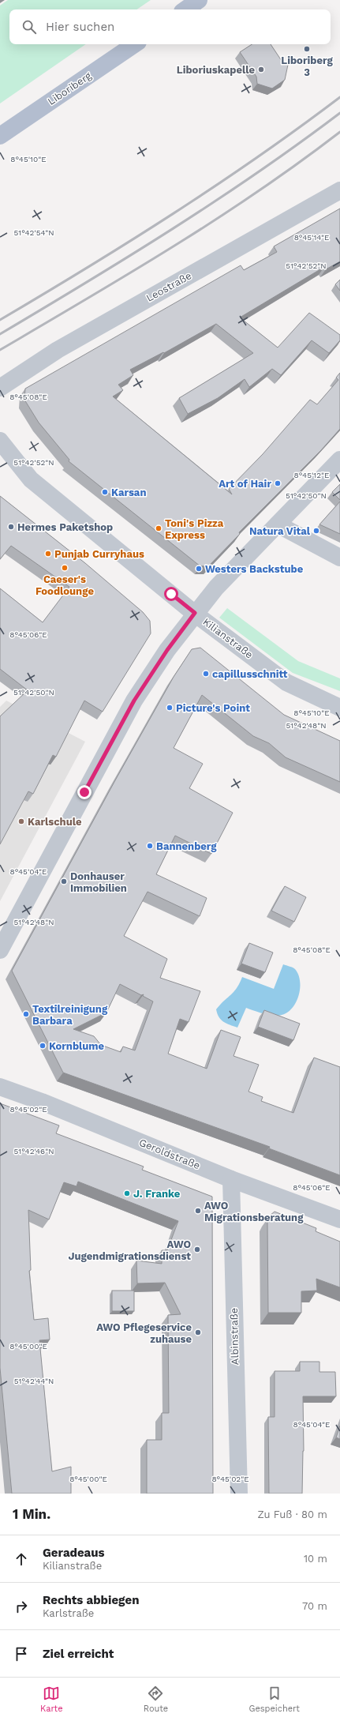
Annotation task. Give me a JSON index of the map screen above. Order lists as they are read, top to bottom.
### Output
{
  "streets": {
    "main road": ["Liboriberg"],
    "street": [
      "Leostraße",
      "Kilianstraße",
      "Geroldstraße",
      "Albinstraße"
    ]
  },
  "crossings": [
    ["Geroldstraße", "Albinstraße"]
  ],
  "places": [
    "Liboriberg 3",
    "Liboriuskapelle",
    "Art of Hair",
    "Karsan",
    "Hermes Paketshop",
    "Toni's Pizza Express",
    "Natura Vital",
    "Punjab Curryhaus",
    "Caeser's Foodlounge",
    "Westers Backstube",
    "capillusschnitt",
    "Picture's Point",
    "Karlschule",
    "Bannenberg",
    "Donhauser Immobilien",
    "Textilreinigung Barbara",
    "Kornblume",
    "J. Franke",
    "AWO Migrationsberatung",
    "AWO Jugendmigrationsdienst",
    "AWO Pflegeservice zuhause"
  ],
  "page": {
    "search": "Hier suchen",
    "heading": ["1 Min.", "Zu Fuß · 80 m"],
    "list": [
      ["Geradeaus", "Kilianstraße", "10 m"],
      ["Rechts abbiegen", "Karlstraße", "70 m"],
      "Ziel erreicht"
    ],
    "nav": ["Karte", "Route", "Gespeichert"]
  },
  "coordinates": [
    "8°45'10\"E",
    "51°42'54\"N",
    "8°45'14\"E",
    "51°42'52\"N",
    "8°45'08\"E",
    "8°45'12\"E",
    "51°42'50\"N",
    "8°45'06\"E",
    "51°42'48\"N",
    "8°45'04\"E",
    "8°45'02\"E",
    "51°42'46\"N",
    "8°45'00\"E",
    "51°42'44\"N"
  ]
}
